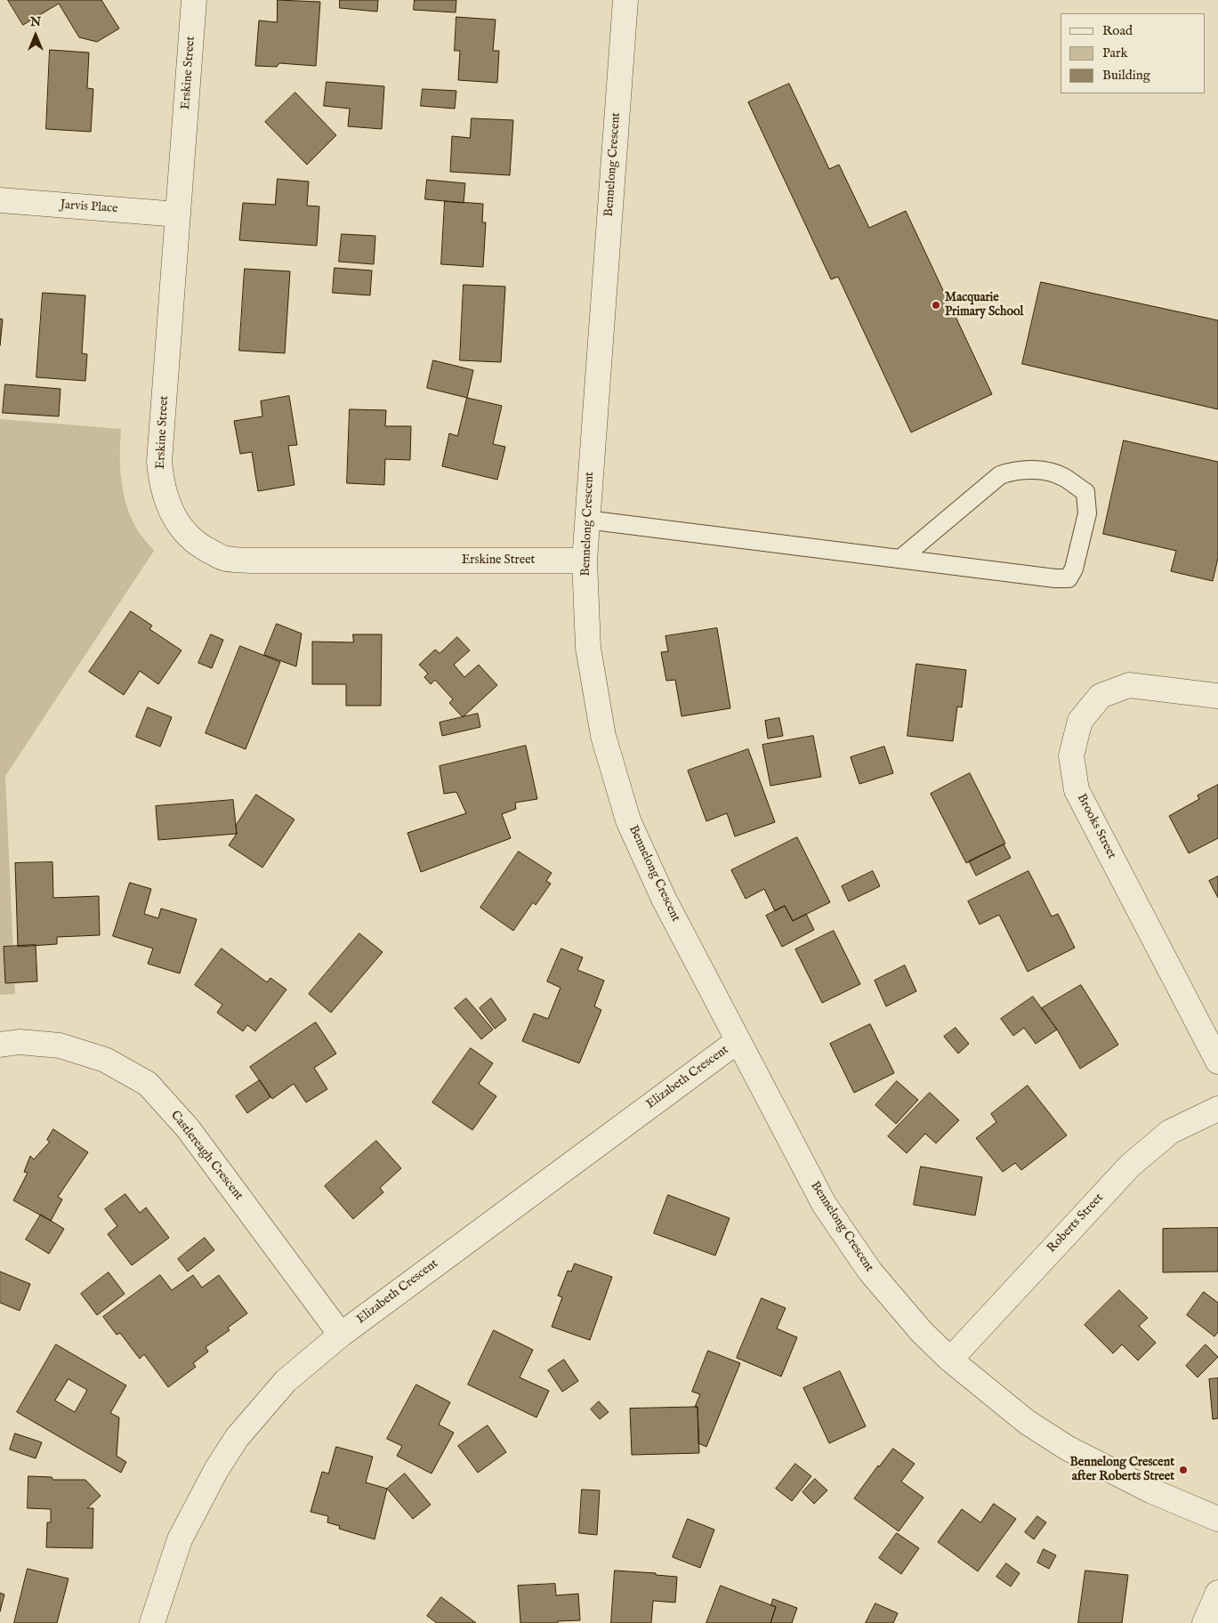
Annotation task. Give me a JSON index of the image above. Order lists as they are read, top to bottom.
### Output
{
  "streets": {
    "street": [
      "Erskine Street",
      "Bennelong Crescent",
      "Jarvis Place",
      "Brooks Street",
      "Elizabeth Crescent",
      "Castlereagh Crescent",
      "Roberts Street"
    ]
  },
  "crossings": [
    ["Erskine Street", "Bennelong Crescent"],
    ["Erskine Street", "Jarvis Place"],
    ["Bennelong Crescent", "Elizabeth Crescent"],
    ["Bennelong Crescent", "Roberts Street"],
    ["Elizabeth Crescent", "Castlereagh Crescent"]
  ],
  "places": ["Macquarie Primary School", "Bennelong Crescent after Roberts Street"],
  "legend": ["Road", "Park", "Building"],
  "north": "top"
}
